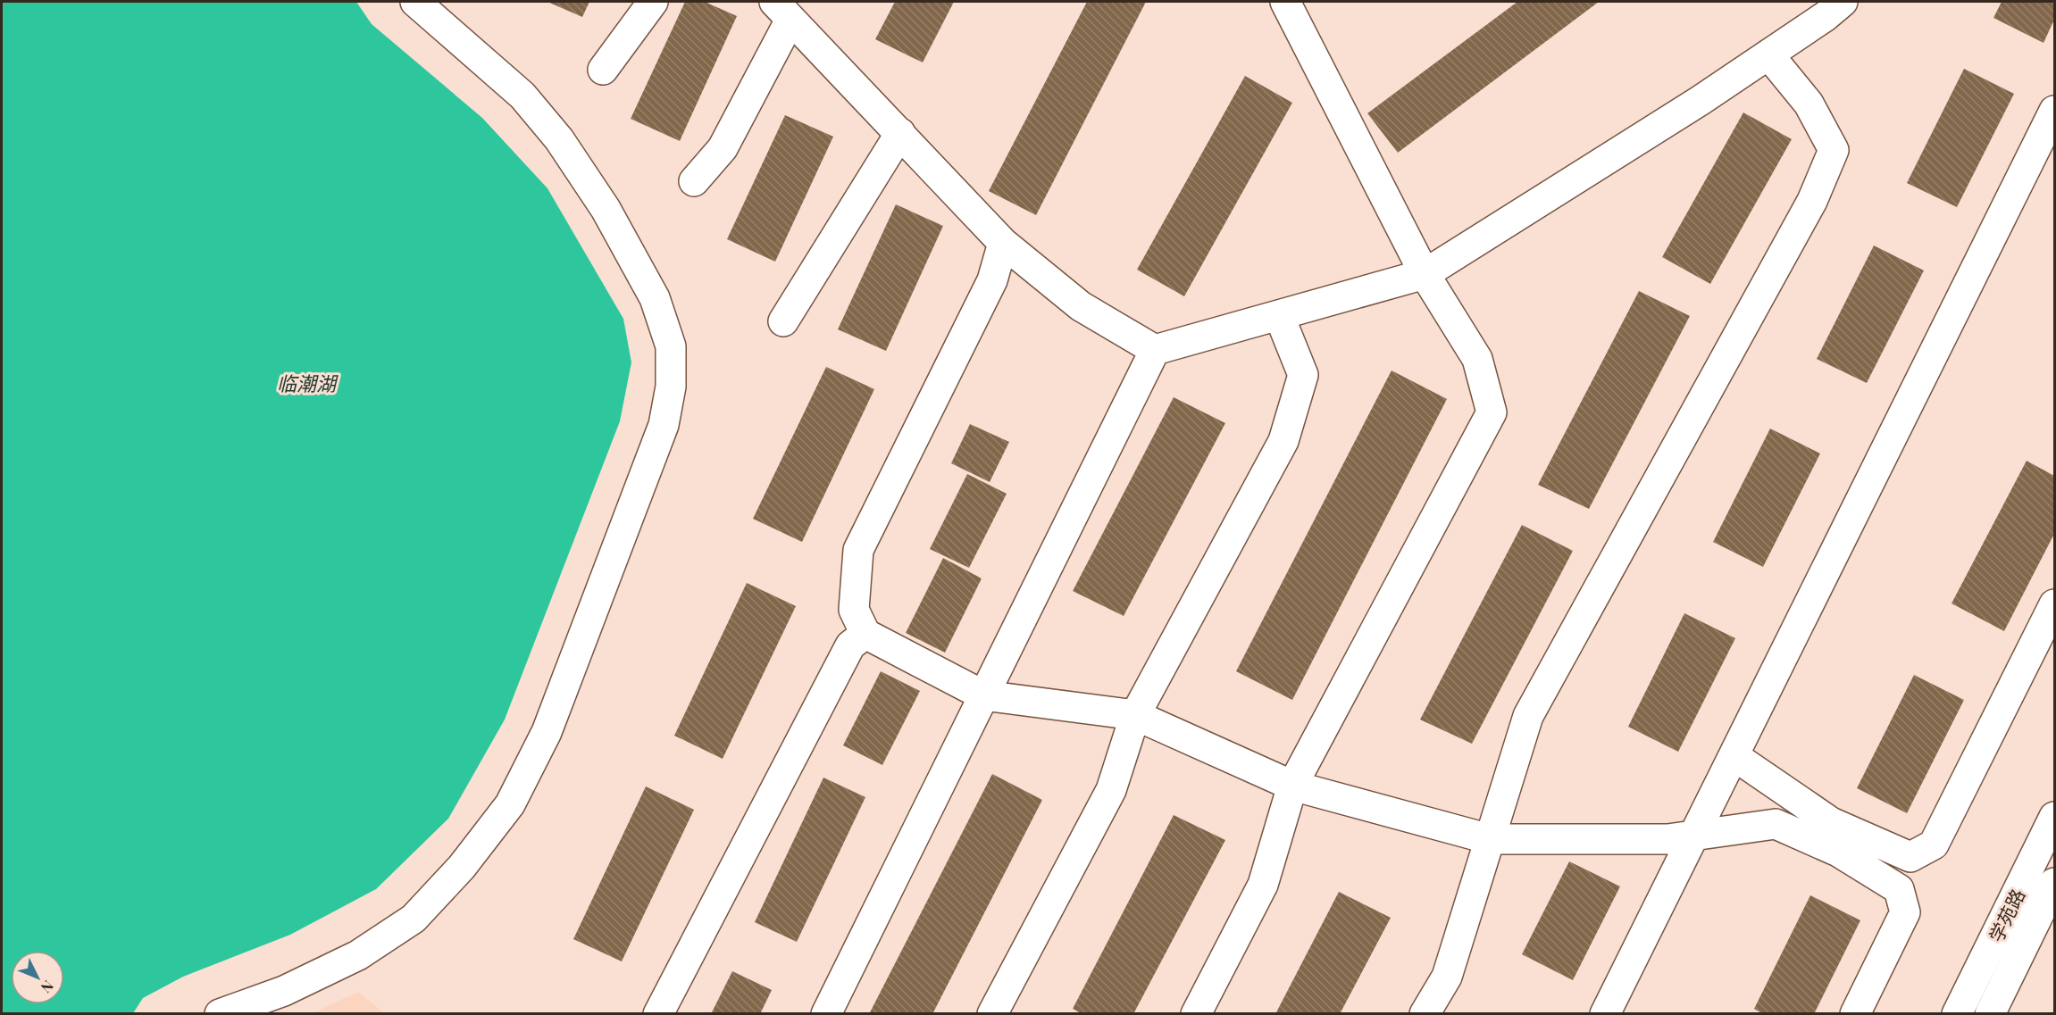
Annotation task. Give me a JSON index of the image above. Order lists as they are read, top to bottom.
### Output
{
  "streets": {
    "street": ["学苑路"]
  },
  "water": ["临潮湖"],
  "north": "bottom right"
}
